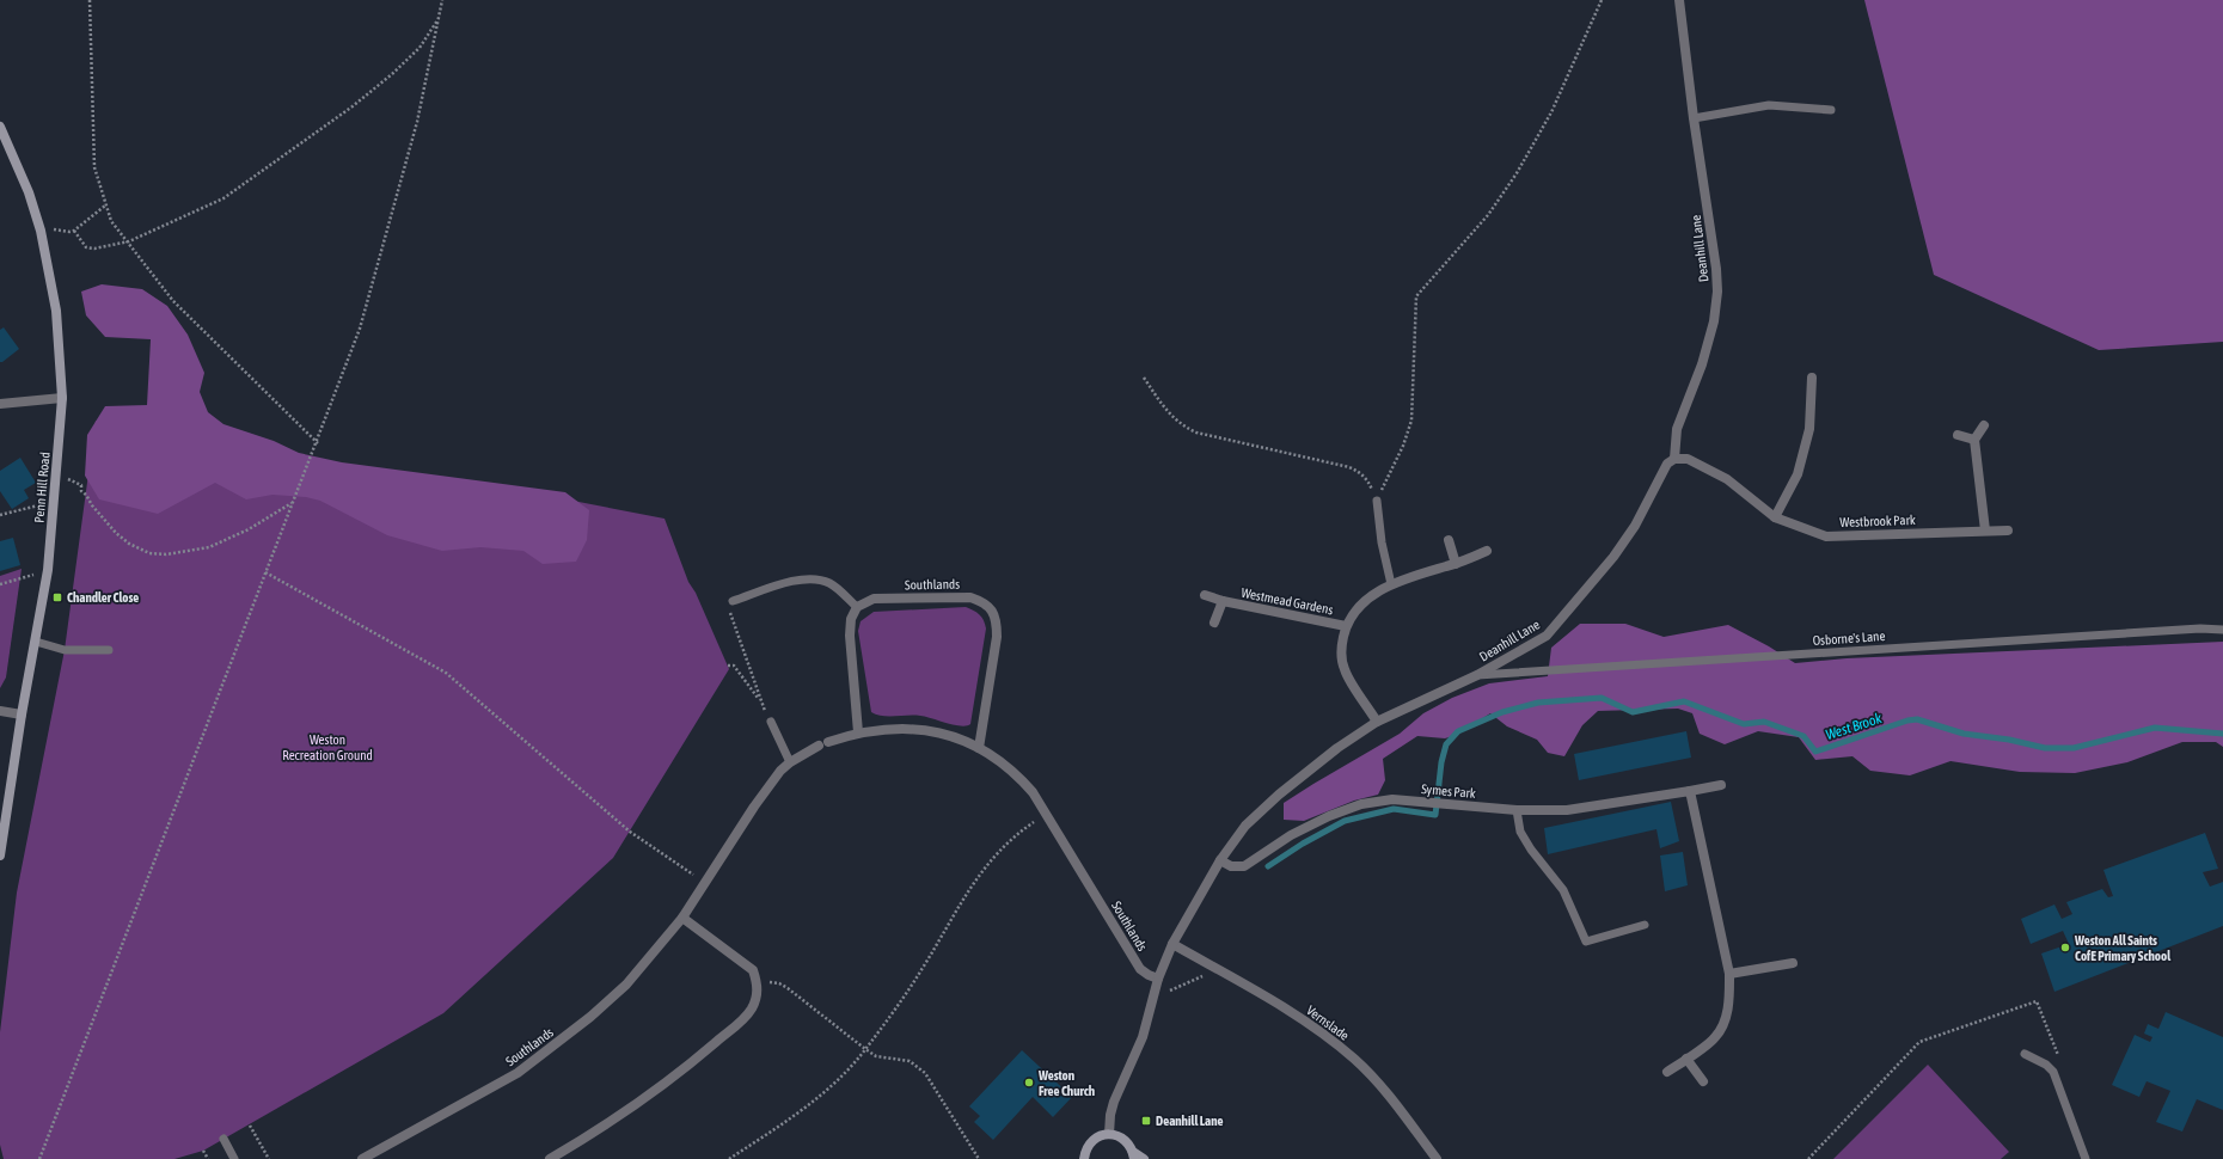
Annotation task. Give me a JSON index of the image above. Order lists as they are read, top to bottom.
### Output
{
  "streets": {
    "street": [
      "Deanhill Lane",
      "Penn Hill Road",
      "Westbrook Park",
      "Southlands",
      "Westmead Gardens",
      "Symes Park",
      "Vernslade"
    ],
    "lane": ["Osborne's Lane"]
  },
  "crossings": [
    ["Deanhill Lane", "Westbrook Park"],
    ["Deanhill Lane", "Southlands"],
    ["Deanhill Lane", "Westmead Gardens"],
    ["Deanhill Lane", "Osborne's Lane"],
    ["Deanhill Lane", "Symes Park"],
    ["Deanhill Lane", "Vernslade"]
  ],
  "water": ["West Brook"],
  "parks": ["Weston Recreation Ground"],
  "places": {
    "transit": ["Chandler Close", "Deanhill Lane"],
    "other": ["Weston All Saints CofE Primary School", "Weston Free Church"]
  }
}
